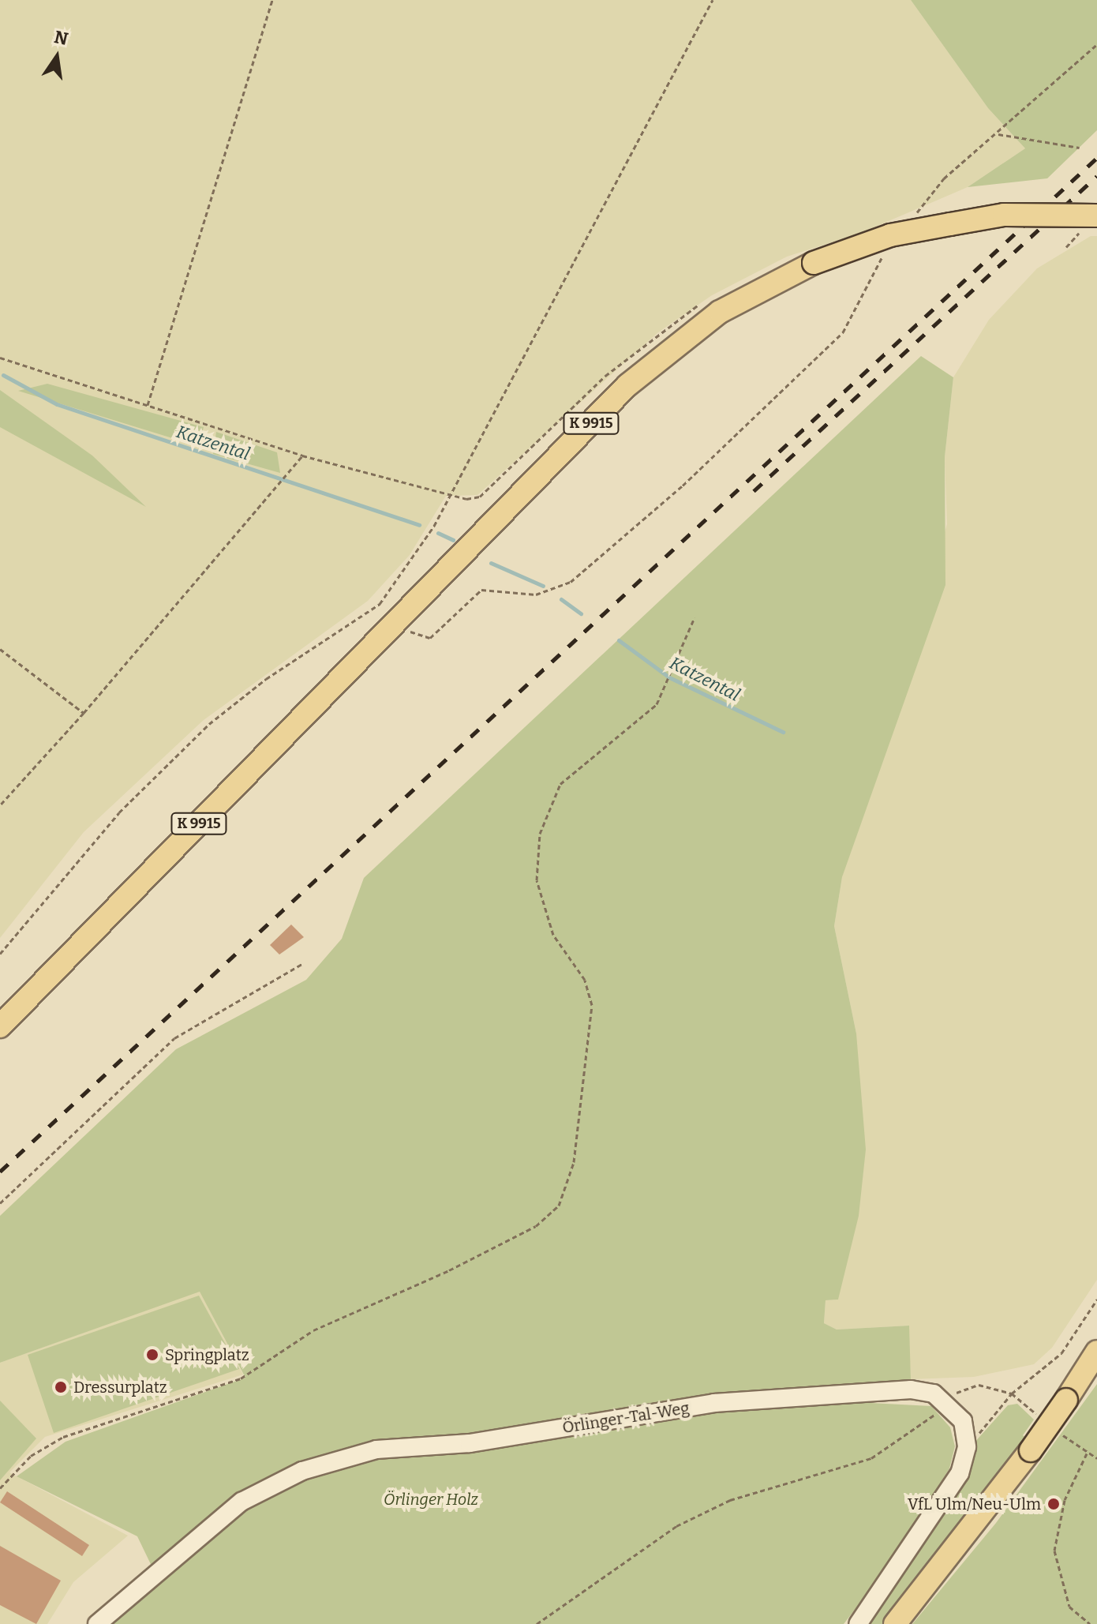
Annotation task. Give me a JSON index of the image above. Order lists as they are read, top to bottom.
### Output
{
  "streets": {
    "main road": ["K 9915"],
    "street": ["Örlinger-Tal-Weg"]
  },
  "water": ["Katzental"],
  "parks": ["Örlinger Holz"],
  "places": ["Springplatz", "Dressurplatz", "VfL Ulm/Neu-Ulm"],
  "north": "top"
}
